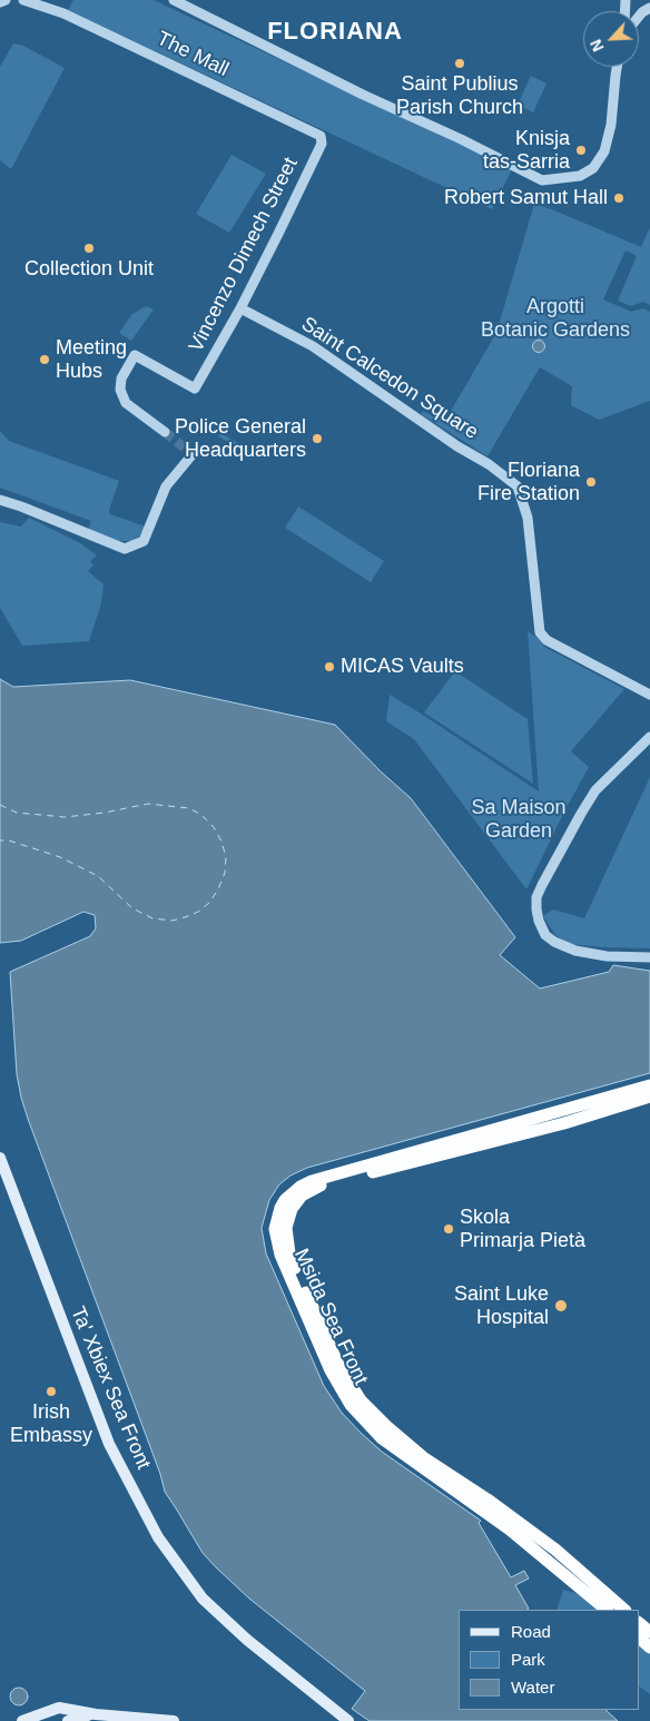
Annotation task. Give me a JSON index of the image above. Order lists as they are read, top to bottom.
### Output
{
  "streets": {
    "highway": ["Msida Sea Front"],
    "main road": ["Ta' Xbiex Sea Front"],
    "street": ["The Mall", "Vincenzo Dimech Street", "Saint Calcedon Square"]
  },
  "crossings": [
    ["The Mall", "Vincenzo Dimech Street"],
    ["Vincenzo Dimech Street", "Saint Calcedon Square"]
  ],
  "districts": ["FLORIANA"],
  "parks": ["Argotti Botanic Gardens", "Sa Maison Garden"],
  "places": [
    "Saint Publius Parish Church",
    "Knisja tas-Sarria",
    "Robert Samut Hall",
    "Collection Unit",
    "Meeting Hubs",
    "Police General Headquarters",
    "Floriana Fire Station",
    "MICAS Vaults",
    "Skola Primarja Pietà",
    "Saint Luke Hospital",
    "Irish Embassy"
  ],
  "legend": ["Road", "Park", "Water"],
  "north": "bottom left"
}
